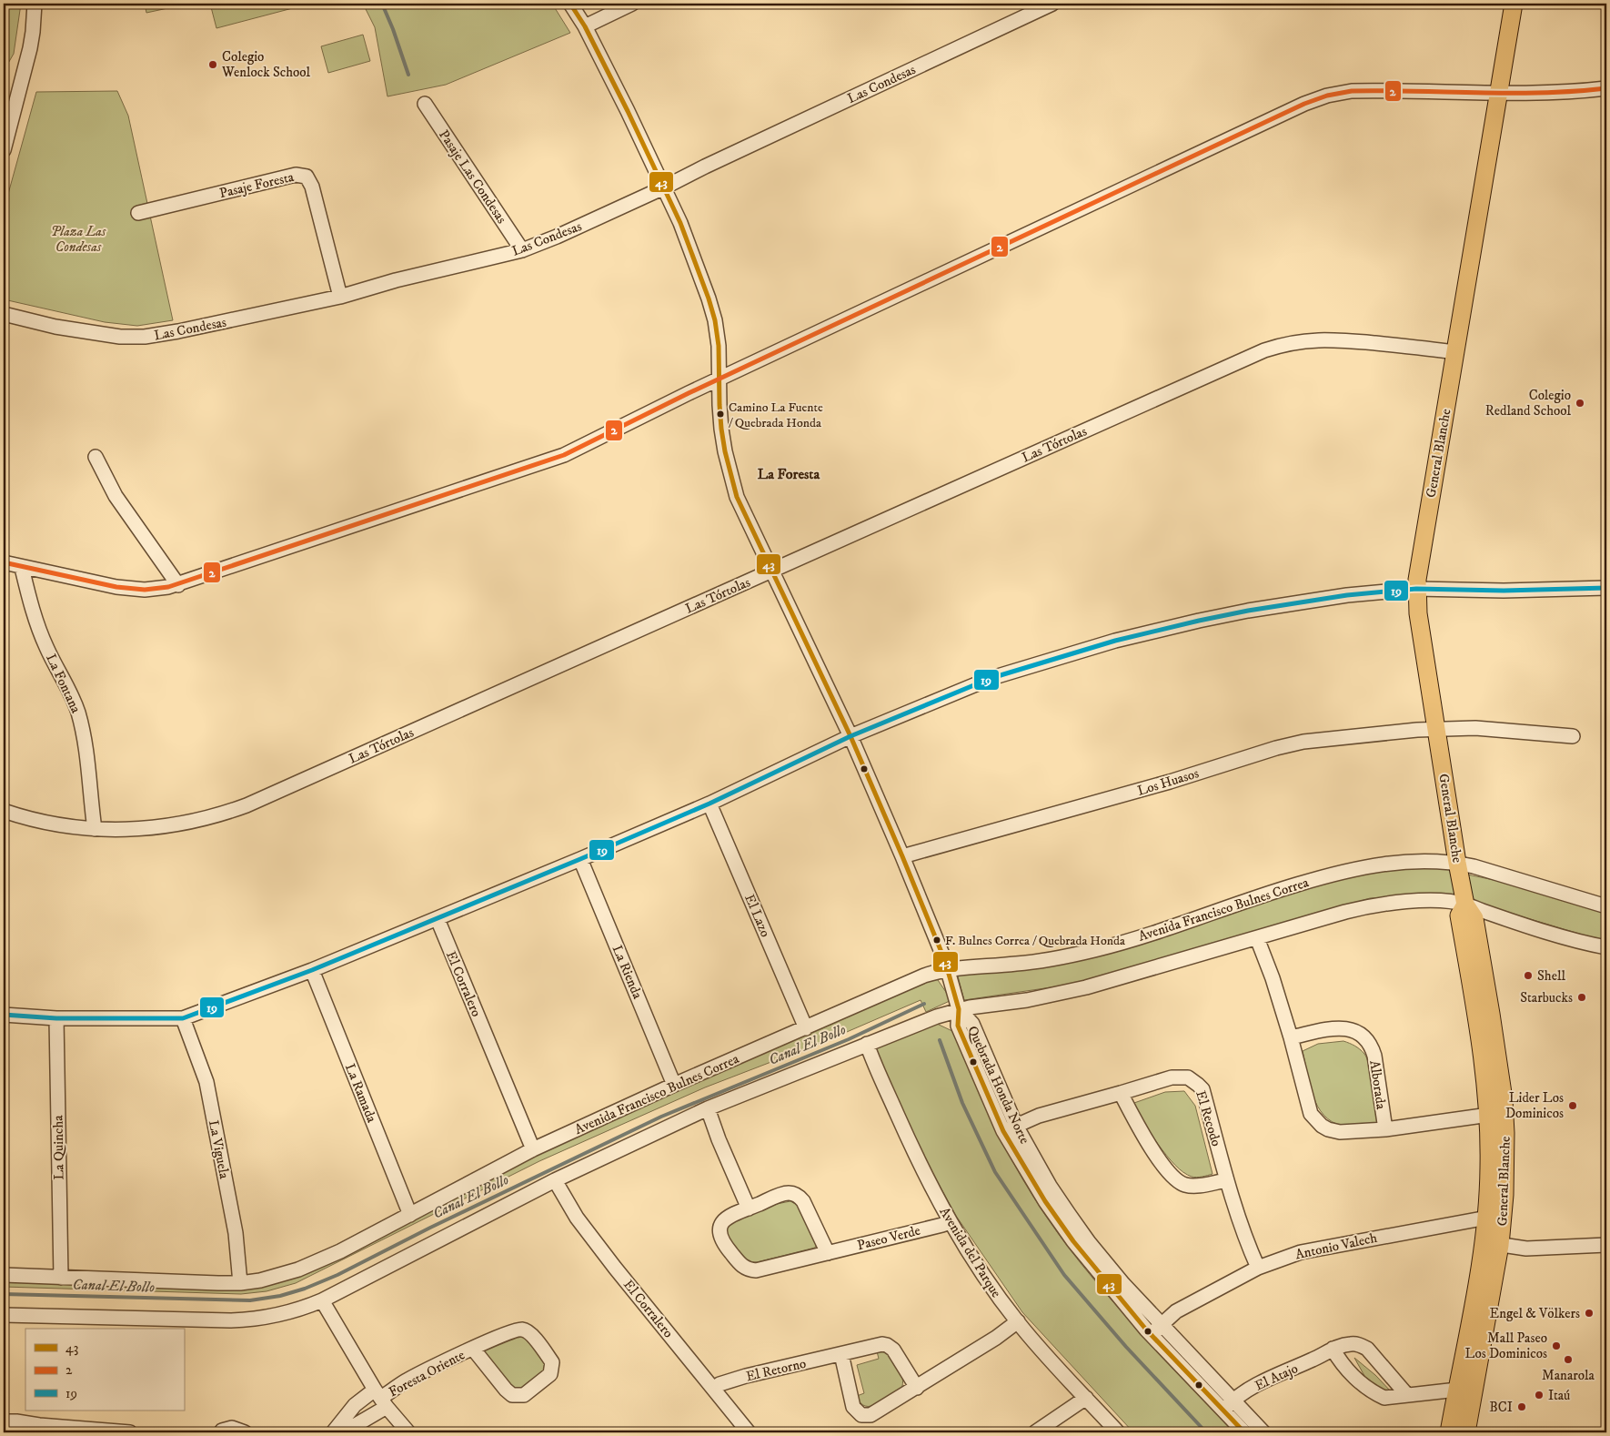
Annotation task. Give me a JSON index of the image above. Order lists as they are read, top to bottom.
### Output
{
  "streets": {
    "main road": ["General Blanche"],
    "street": [
      "Las Condesas",
      "Pasaje Las Condesas",
      "Pasaje Foresta",
      "Las Tórtolas",
      "La Fontana",
      "Los Huasos",
      "Avenida Francisco Bulnes Correa",
      "El Lazo",
      "La Rienda",
      "El Corralero",
      "Quebrada Honda Norte",
      "Alborada",
      "La Ramada",
      "El Recodo",
      "La Quincha",
      "La Viguela",
      "Paseo Verde",
      "Antonio Valech",
      "Avenida del Parque",
      "El Retorno",
      "Foresta Oriente",
      "El Atajo"
    ]
  },
  "crossings": [
    ["Las Condesas", "Pasaje Las Condesas"],
    ["Las Condesas", "Pasaje Foresta"],
    ["Las Tórtolas", "General Blanche"],
    ["Las Tórtolas", "La Fontana"],
    ["General Blanche", "Los Huasos"],
    ["General Blanche", "Avenida Francisco Bulnes Correa"],
    ["General Blanche", "Alborada"],
    ["General Blanche", "Antonio Valech"],
    ["Avenida Francisco Bulnes Correa", "El Lazo"],
    ["Avenida Francisco Bulnes Correa", "La Rienda"],
    ["Avenida Francisco Bulnes Correa", "El Corralero"],
    ["Avenida Francisco Bulnes Correa", "La Ramada"],
    ["Avenida Francisco Bulnes Correa", "La Quincha"],
    ["Avenida Francisco Bulnes Correa", "La Viguela"],
    ["El Corralero", "El Retorno"],
    ["Quebrada Honda Norte", "El Recodo"],
    ["Quebrada Honda Norte", "Antonio Valech"],
    ["Quebrada Honda Norte", "El Atajo"],
    ["El Recodo", "Antonio Valech"],
    ["Paseo Verde", "Avenida del Parque"]
  ],
  "districts": ["La Foresta"],
  "water": ["Canal El Bollo"],
  "parks": ["Plaza Las Condesas"],
  "places": [
    "Colegio Wenlock School",
    "Colegio Redland School",
    "Camino La Fuente / Quebrada Honda",
    "F. Bulnes Correa / Quebrada Honda",
    "Shell",
    "Starbucks",
    "Lider Los Dominicos",
    "Engel & Völkers",
    "Mall Paseo Los Dominicos",
    "Manarola",
    "Itaú",
    "BCI"
  ],
  "lines": ["transit line 43", "transit line 2", "transit line 19"],
  "legend": ["43", "2", "19"]
}
